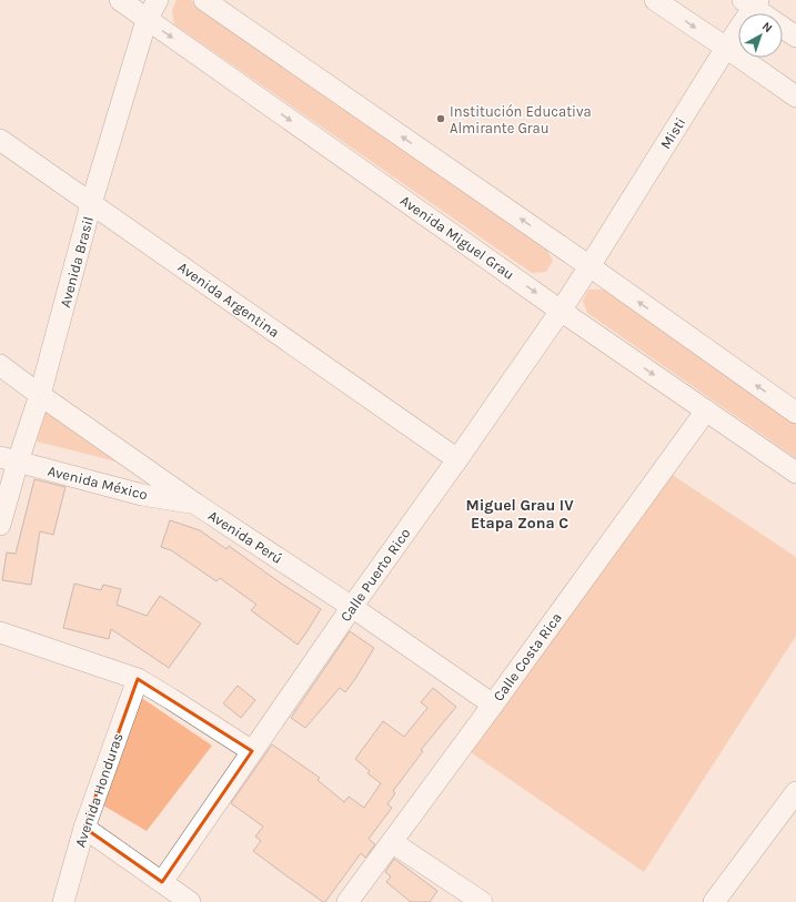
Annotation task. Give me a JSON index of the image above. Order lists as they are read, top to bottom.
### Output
{
  "streets": {
    "street": [
      "Misti",
      "Avenida Miguel Grau",
      "Avenida Brasil",
      "Avenida Argentina",
      "Avenida México",
      "Avenida Perú",
      "Calle Puerto Rico",
      "Calle Costa Rica",
      "Avenida Honduras"
    ]
  },
  "crossings": [
    ["Misti", "Calle Puerto Rico"],
    ["Avenida Miguel Grau", "Avenida Brasil"],
    ["Avenida Miguel Grau", "Calle Puerto Rico"],
    ["Avenida Miguel Grau", "Calle Costa Rica"],
    ["Avenida Brasil", "Avenida Argentina"],
    ["Avenida Brasil", "Avenida México"],
    ["Avenida Brasil", "Avenida Perú"],
    ["Avenida Argentina", "Calle Puerto Rico"],
    ["Avenida México", "Avenida Perú"],
    ["Avenida Perú", "Calle Puerto Rico"],
    ["Avenida Perú", "Calle Costa Rica"]
  ],
  "districts": ["Miguel Grau IV Etapa Zona C"],
  "places": ["Institución Educativa Almirante Grau"],
  "north": "top right"
}
